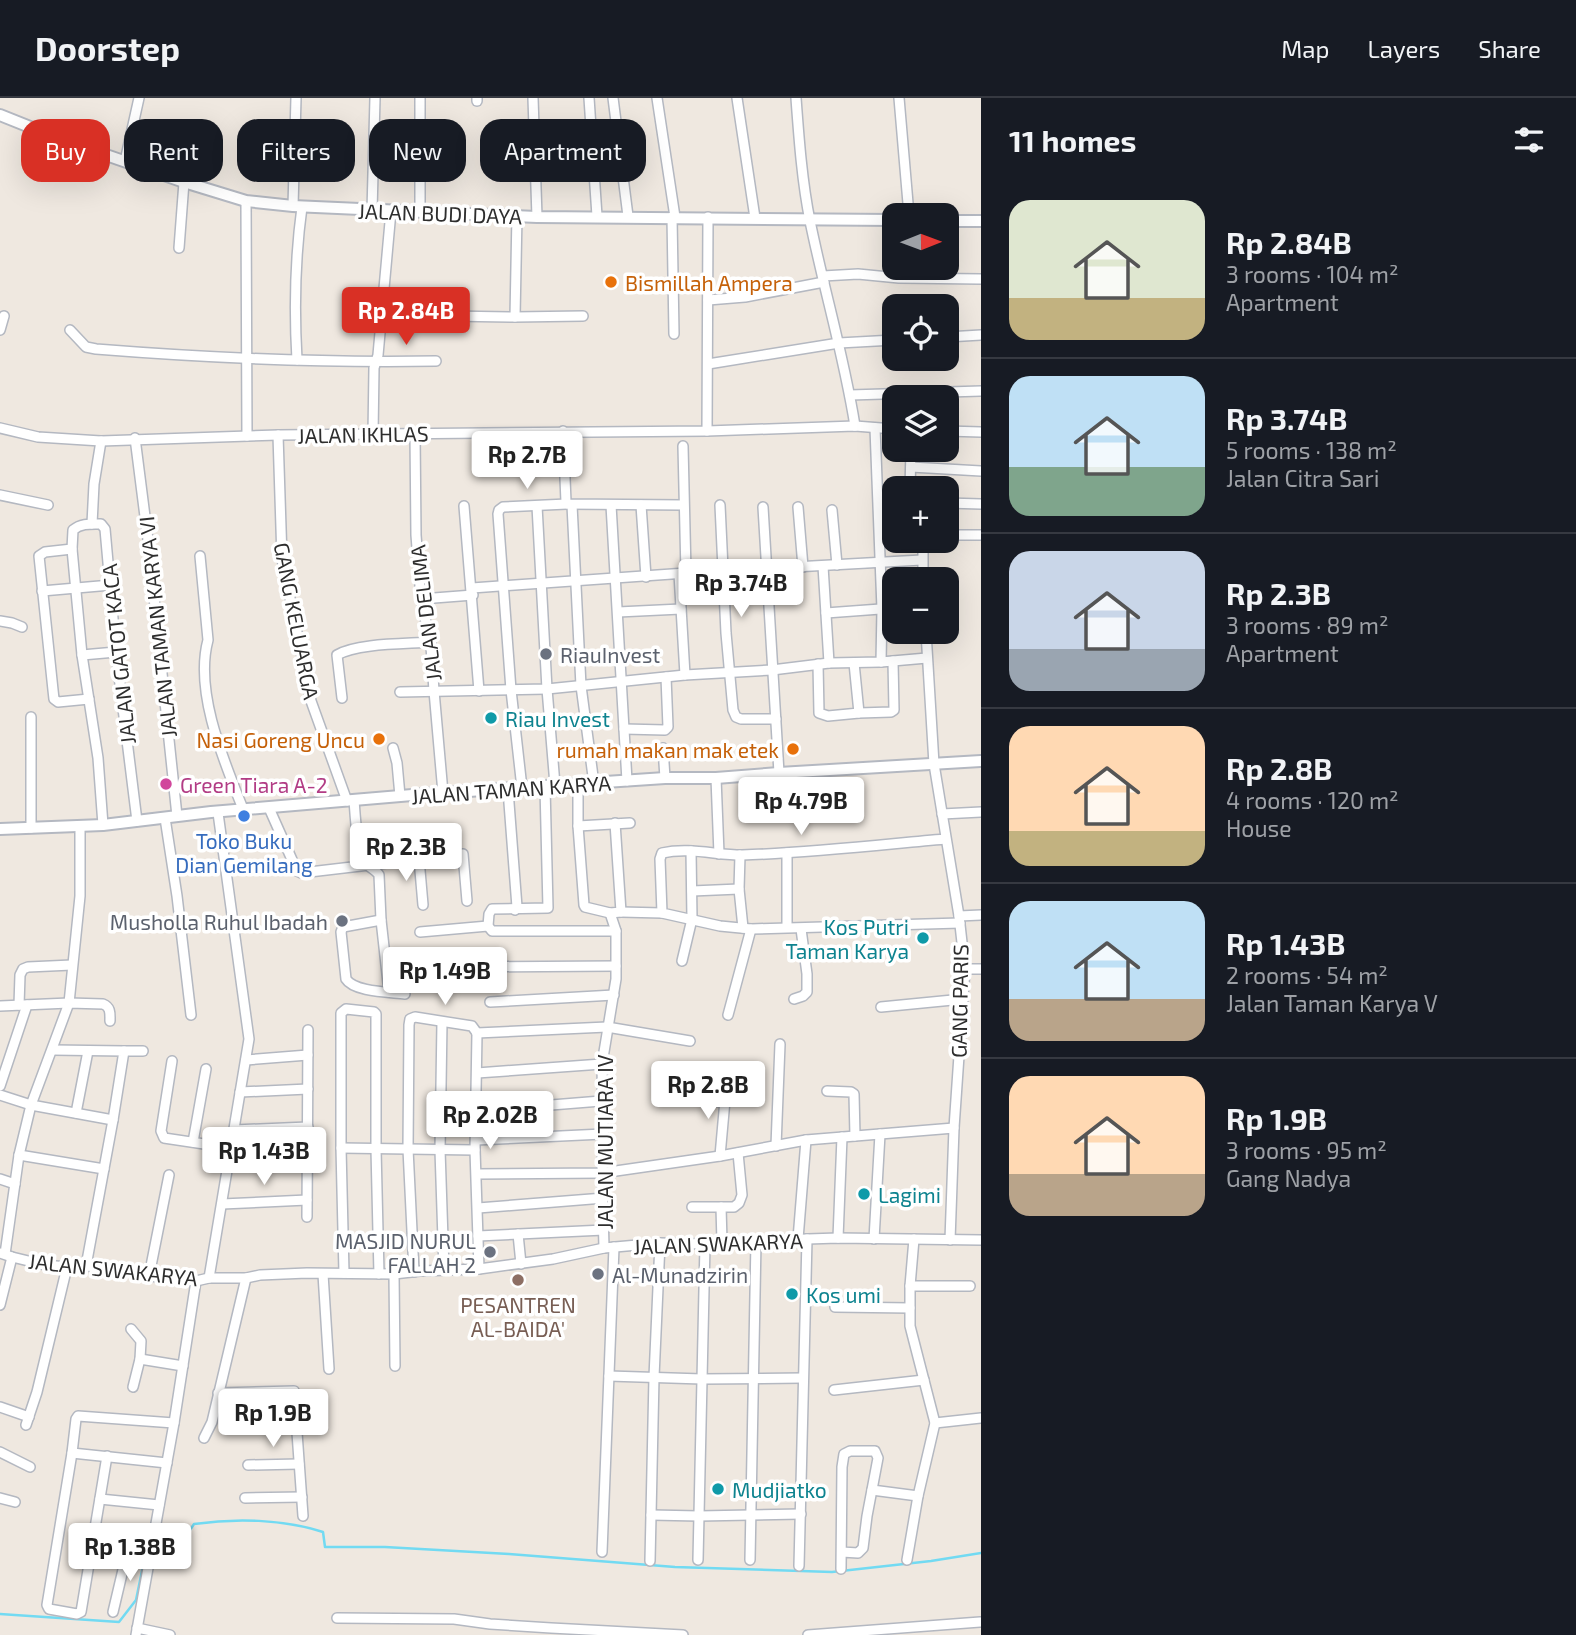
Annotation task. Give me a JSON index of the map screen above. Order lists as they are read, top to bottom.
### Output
{
  "streets": {
    "street": [
      "JALAN BUDI DAYA",
      "JALAN IKHLAS",
      "JALAN DELIMA",
      "GANG KELUARGA",
      "JALAN TAMAN KARYA VI",
      "JALAN GATOT KACA",
      "JALAN TAMAN KARYA",
      "GANG PARIS",
      "JALAN MUTIARA IV",
      "JALAN SWAKARYA"
    ]
  },
  "crossings": [
    ["JALAN IKHLAS", "JALAN DELIMA"],
    ["JALAN IKHLAS", "GANG KELUARGA"],
    ["JALAN IKHLAS", "JALAN TAMAN KARYA VI"],
    ["JALAN DELIMA", "JALAN TAMAN KARYA"],
    ["GANG KELUARGA", "JALAN TAMAN KARYA"],
    ["JALAN TAMAN KARYA VI", "JALAN TAMAN KARYA"],
    ["JALAN GATOT KACA", "JALAN TAMAN KARYA"],
    ["JALAN TAMAN KARYA", "GANG PARIS"],
    ["GANG PARIS", "JALAN SWAKARYA"],
    ["JALAN MUTIARA IV", "JALAN SWAKARYA"]
  ],
  "places": [
    "Bismillah Ampera",
    "RiauInvest",
    "Riau Invest",
    "Nasi Goreng Uncu",
    "rumah makan mak etek",
    "Green Tiara A-2",
    "Toko Buku Dian Gemilang",
    "Musholla Ruhul Ibadah",
    "Kos Putri Taman Karya",
    "Lagimi",
    "MASJID NURUL FALLAH 2",
    "Al-Munadzirin",
    "PESANTREN AL-BAIDA'",
    "Kos umi",
    "Mudjiatko"
  ],
  "north": "right",
  "page": {
    "header": "Doorstep",
    "nav": ["Map", "Layers", "Share"],
    "heading": "11 homes",
    "chip": [
      "Buy",
      "Rent",
      "Filters",
      "New",
      "Apartment"
    ],
    "list": [
      {
        "name": "Rp 2.84B",
        "note": "3 rooms · 104 m² · Apartment"
      },
      {
        "name": "Rp 3.74B",
        "note": "5 rooms · 138 m² · Jalan Citra Sari"
      },
      {
        "name": "Rp 2.3B",
        "note": "3 rooms · 89 m² · Apartment"
      },
      {
        "name": "Rp 2.8B",
        "note": "4 rooms · 120 m² · House"
      },
      {
        "name": "Rp 1.43B",
        "note": "2 rooms · 54 m² · Jalan Taman Karya V"
      },
      {
        "name": "Rp 1.9B",
        "note": "3 rooms · 95 m² · Gang Nadya"
      }
    ],
    "map_buttons": ["+", "−"],
    "price": [
      "Rp 2.84B",
      "Rp 2.7B",
      "Rp 3.74B",
      "Rp 4.79B",
      "Rp 2.3B",
      "Rp 1.49B",
      "Rp 2.8B",
      "Rp 2.02B",
      "Rp 1.43B",
      "Rp 1.9B",
      "Rp 1.38B"
    ]
  }
}
